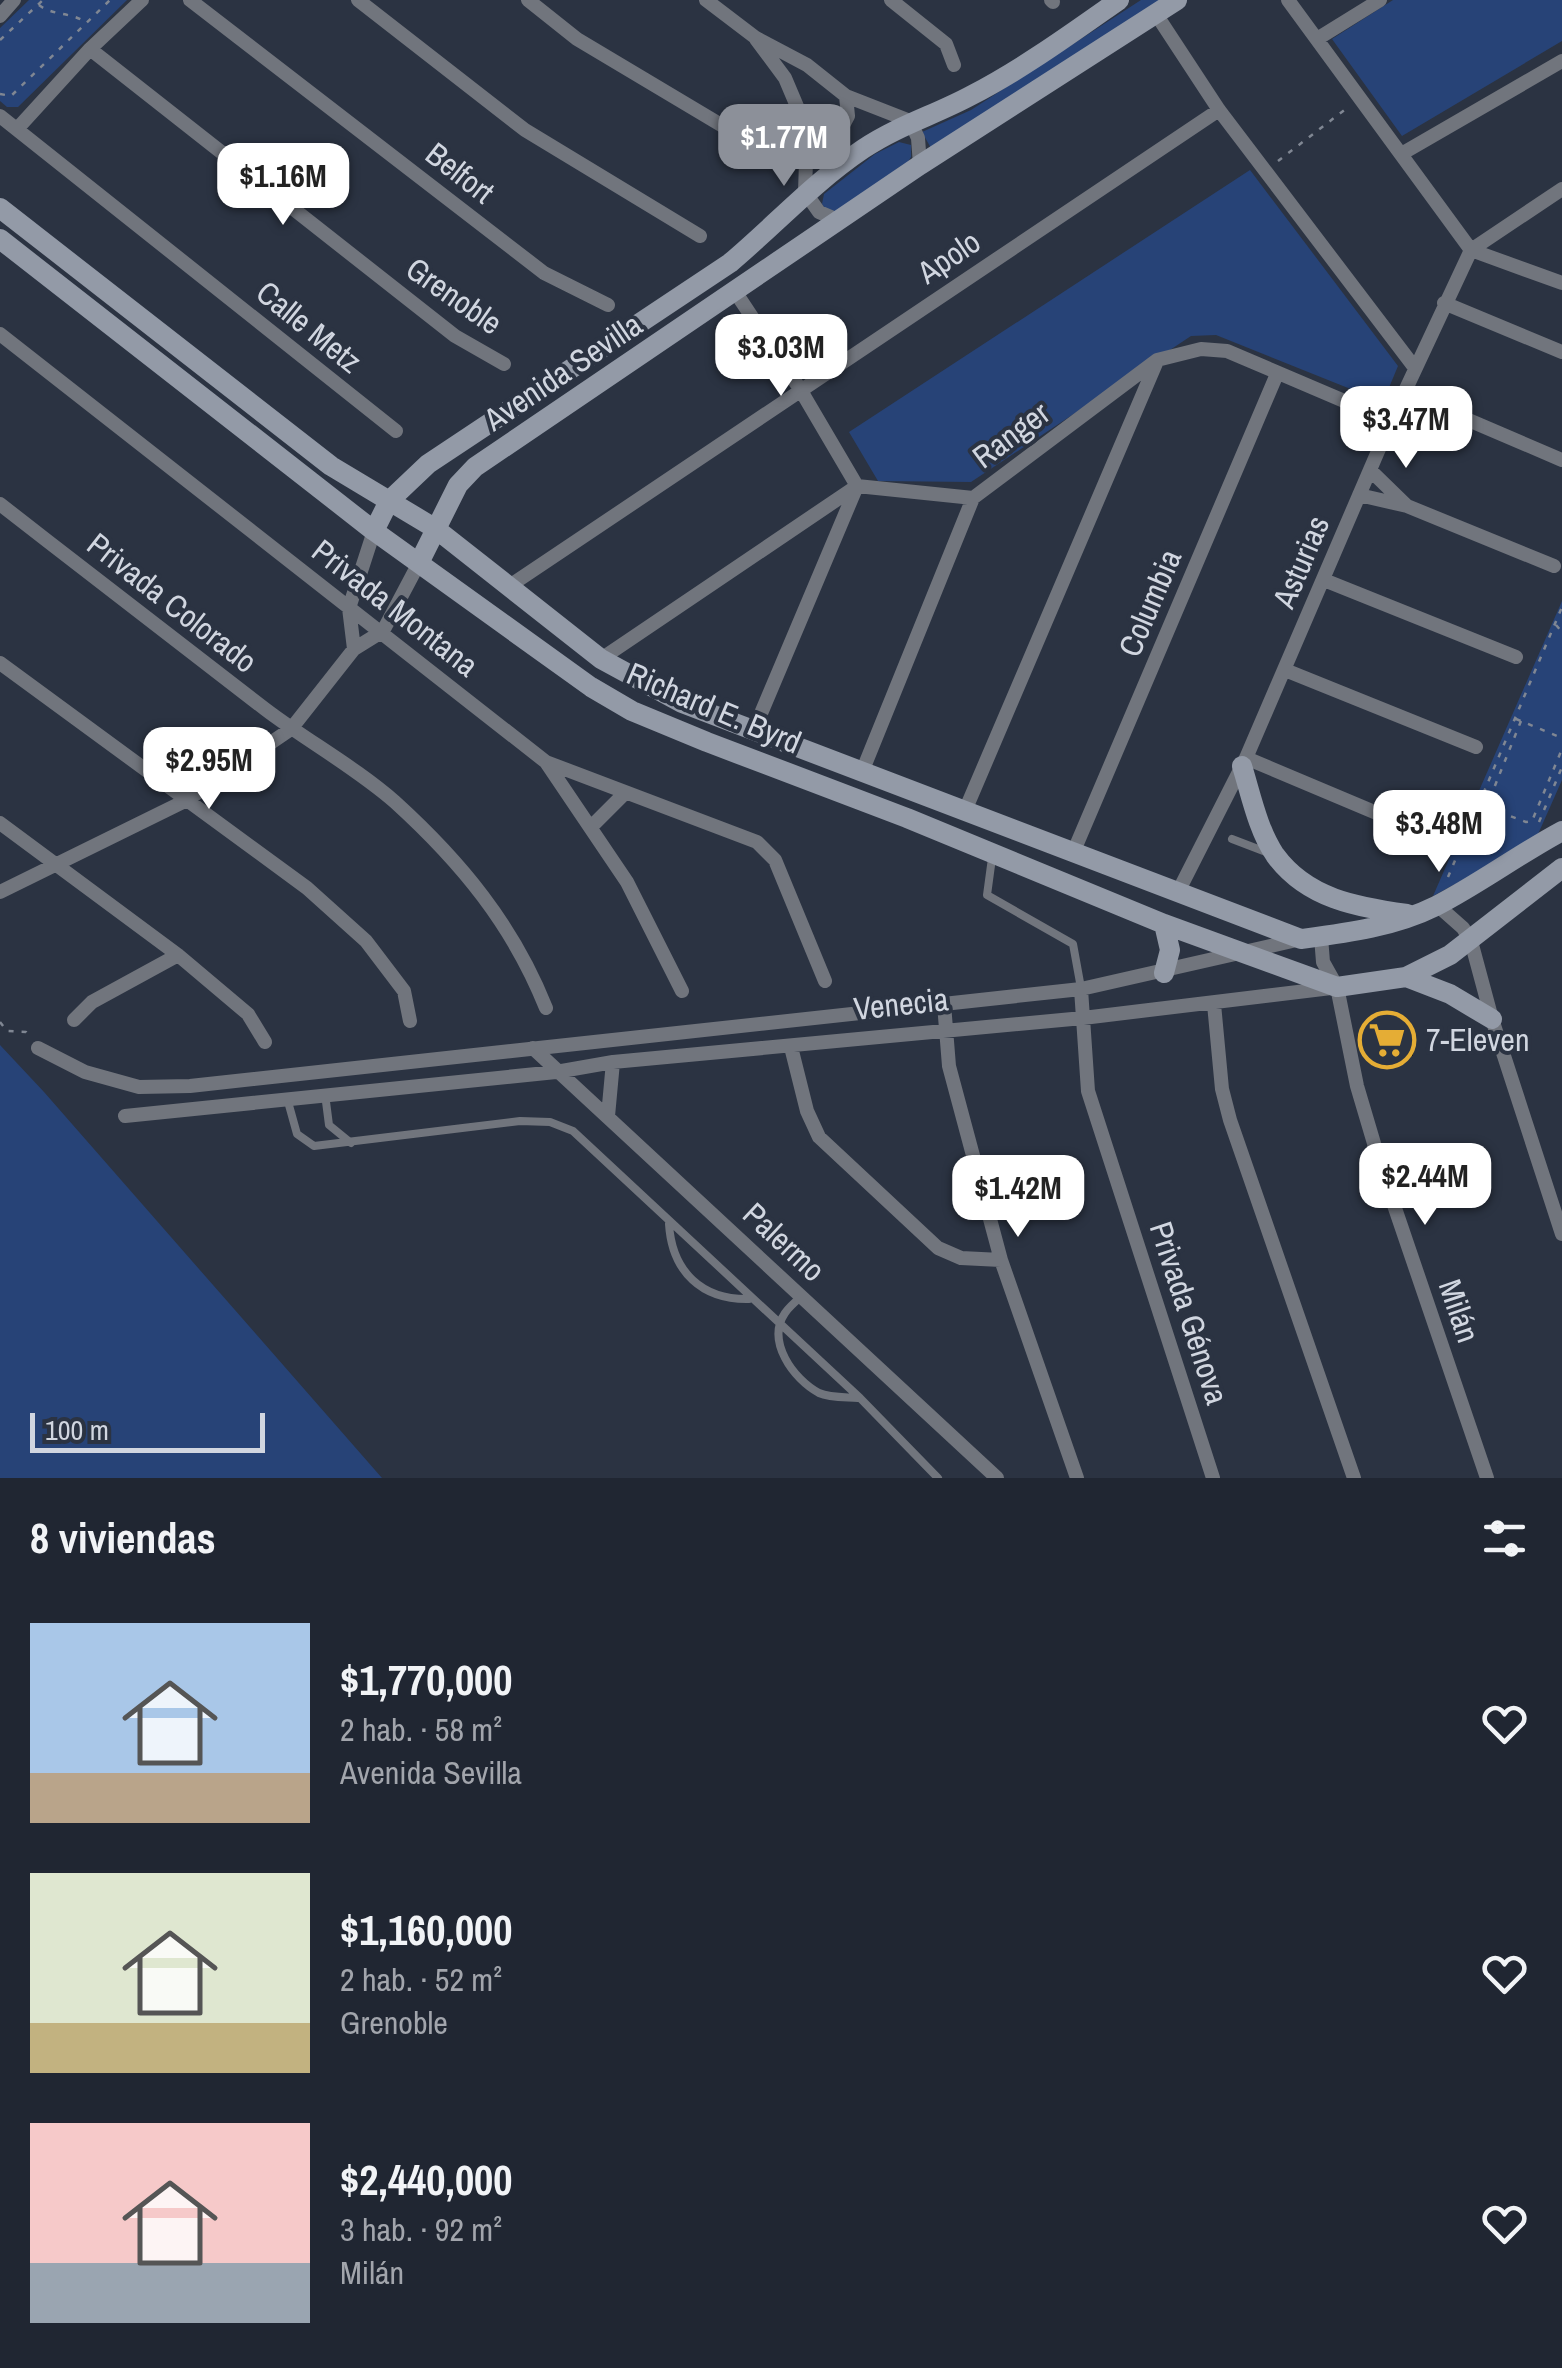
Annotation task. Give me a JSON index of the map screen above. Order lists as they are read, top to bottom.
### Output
{
  "streets": {
    "street": [
      "Belfort",
      "Apolo",
      "Grenoble",
      "Calle Metz",
      "Avenida Sevilla",
      "Ranger",
      "Asturias",
      "Privada Colorado",
      "Columbia",
      "Privada Montana",
      "Richard E. Byrd",
      "Venecia",
      "Palermo",
      "Milán",
      "Privada Génova"
    ]
  },
  "crossings": [
    ["Apolo", "Richard E. Byrd"],
    ["Avenida Sevilla", "Richard E. Byrd"],
    ["Ranger", "Asturias"],
    ["Ranger", "Columbia"],
    ["Asturias", "Richard E. Byrd"],
    ["Columbia", "Richard E. Byrd"],
    ["Richard E. Byrd", "Venecia"],
    ["Richard E. Byrd", "Milán"],
    ["Venecia", "Palermo"],
    ["Venecia", "Milán"],
    ["Venecia", "Privada Génova"]
  ],
  "places": {
    "supermarket": ["7-Eleven"]
  },
  "scale_bar": "100 m",
  "page": {
    "price": [
      "$1.77M",
      "$1.16M",
      "$3.03M",
      "$3.47M",
      "$2.95M",
      "$3.48M",
      "$2.44M",
      "$1.42M"
    ],
    "scale": "100 m",
    "heading": "8 viviendas",
    "list": [
      {
        "name": "$1,770,000",
        "note": "2 hab. · 58 m² · Avenida Sevilla"
      },
      {
        "name": "$1,160,000",
        "note": "2 hab. · 52 m² · Grenoble"
      },
      {
        "name": "$2,440,000",
        "note": "3 hab. · 92 m² · Milán"
      }
    ]
  }
}
